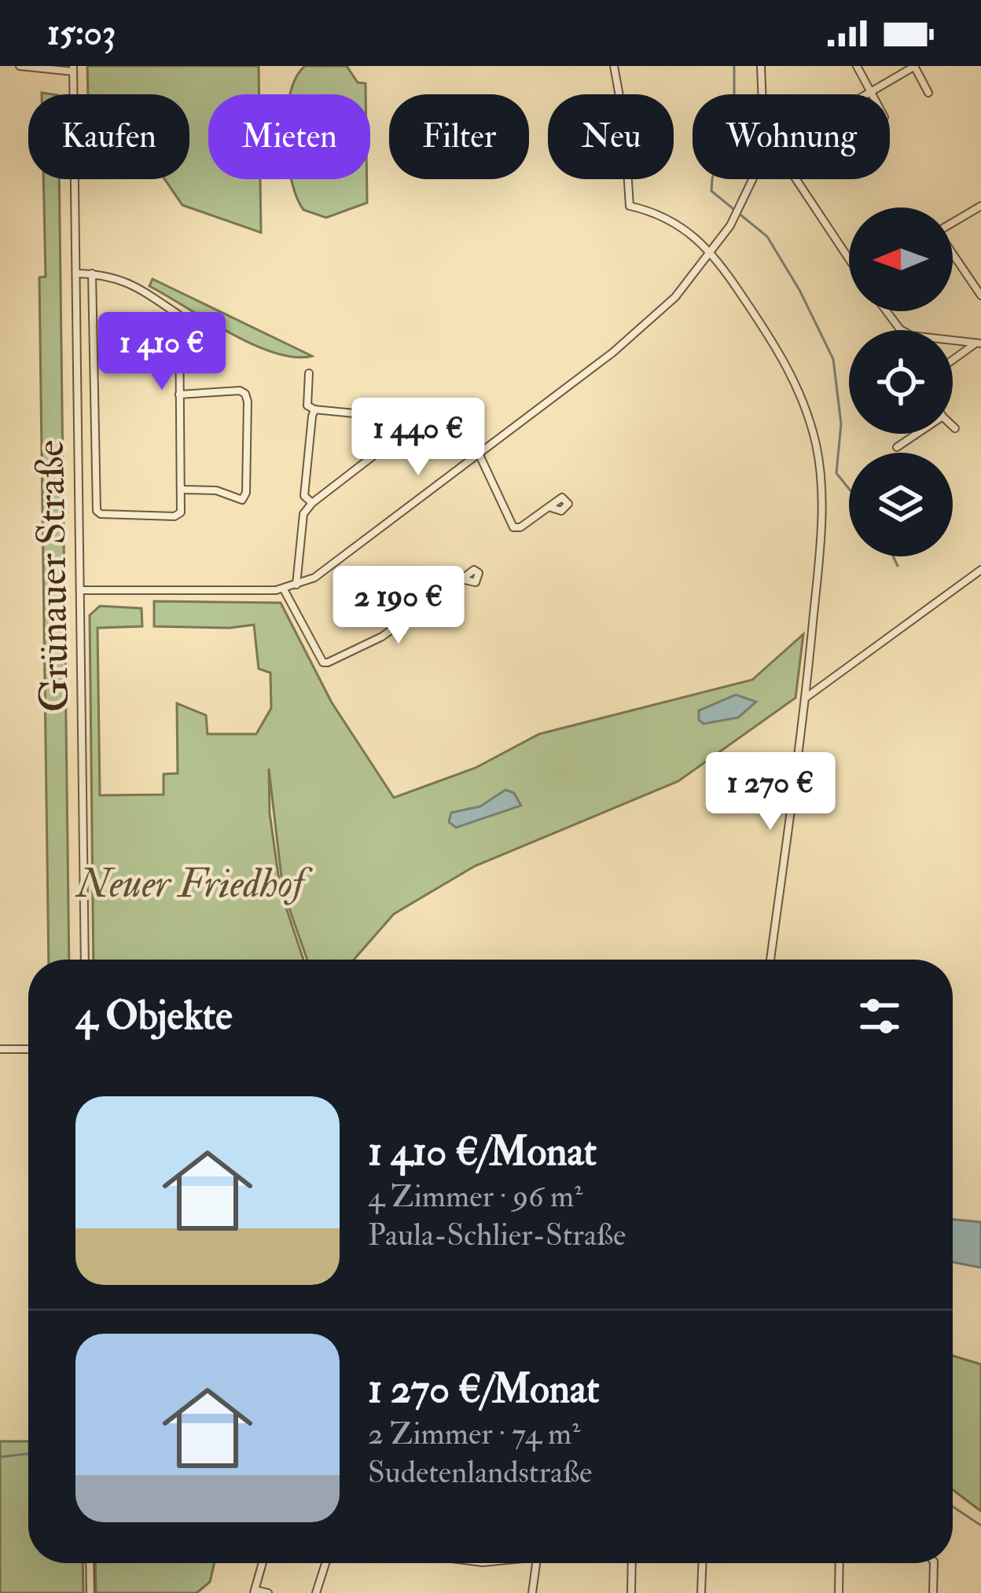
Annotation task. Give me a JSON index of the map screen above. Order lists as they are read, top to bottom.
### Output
{
  "streets": {
    "street": ["Grünauer Straße"]
  },
  "parks": ["Neuer Friedhof"],
  "north": "left",
  "page": {
    "status": "15:03",
    "chip": [
      "Kaufen",
      "Mieten",
      "Filter",
      "Neu",
      "Wohnung"
    ],
    "price": [
      "1 410 €",
      "1 440 €",
      "2 190 €",
      "1 270 €"
    ],
    "heading": "4 Objekte",
    "list": [
      {
        "name": "1 410 €/Monat",
        "note": "4 Zimmer · 96 m² · Paula-Schlier-Straße"
      },
      {
        "name": "1 270 €/Monat",
        "note": "2 Zimmer · 74 m² · Sudetenlandstraße"
      }
    ]
  }
}
